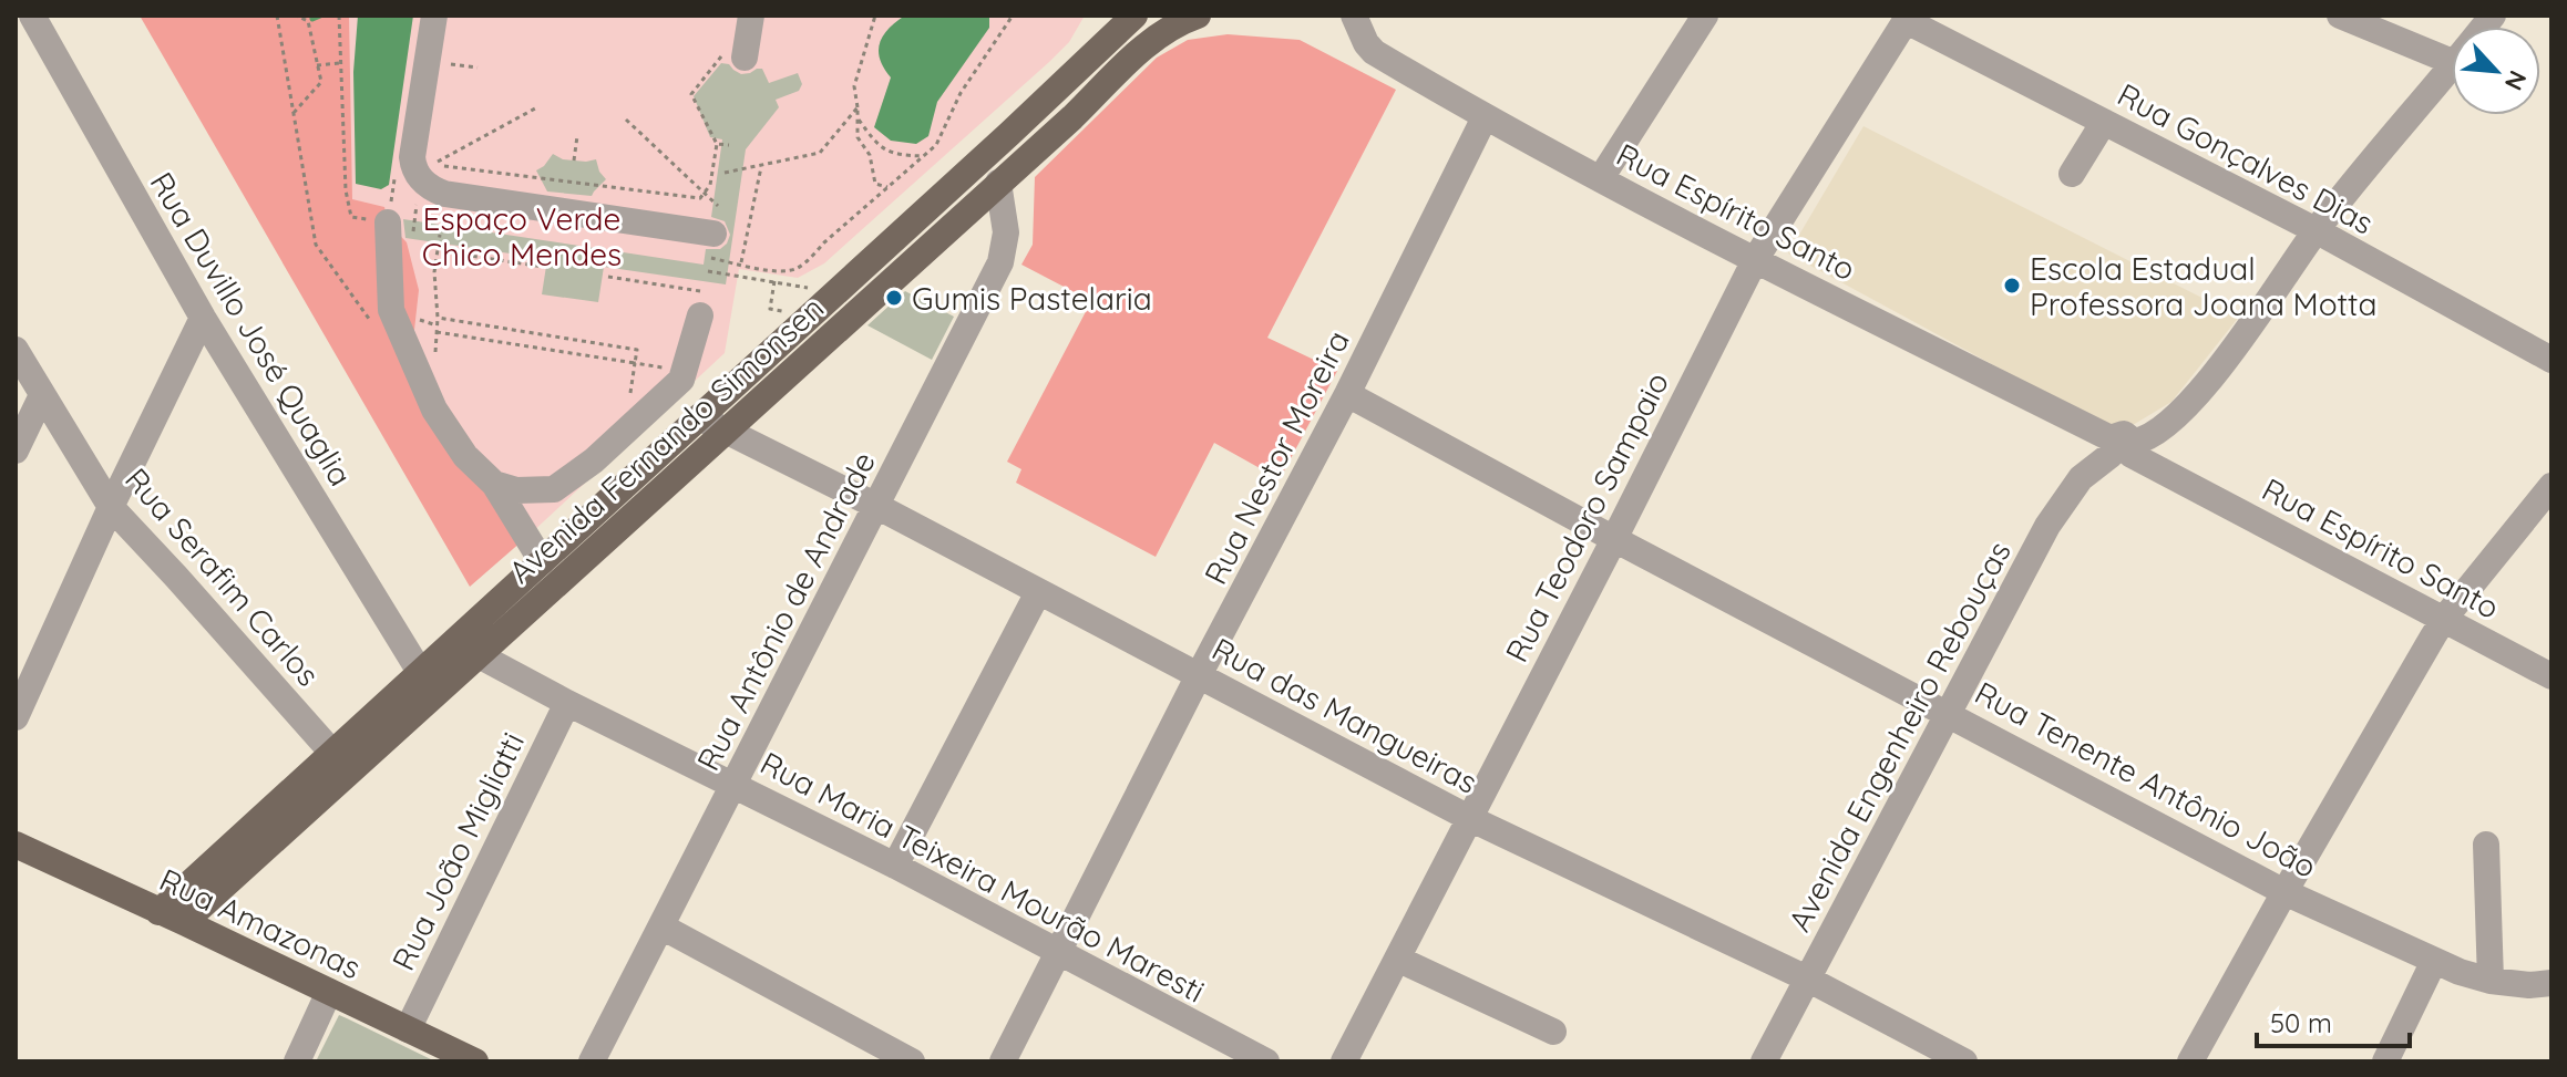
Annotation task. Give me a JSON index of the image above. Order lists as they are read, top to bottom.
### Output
{
  "streets": {
    "main road": ["Avenida Fernando Simonsen", "Rua Amazonas"],
    "street": [
      "Rua Gonçalves Dias",
      "Rua Espírito Santo",
      "Rua Duvillo José Quaglia",
      "Rua Nestor Moreira",
      "Rua Teodoro Sampaio",
      "Rua Serafim Carlos",
      "Rua Antônio de Andrade",
      "Rua das Mangueiras",
      "Avenida Engenheiro Rebouças",
      "Rua Tenente Antônio João",
      "Rua João Migliatti",
      "Rua Maria Teixeira Mourão Maresti"
    ]
  },
  "crossings": [
    ["Rua Gonçalves Dias", "Rua Teodoro Sampaio"],
    ["Rua Gonçalves Dias", "Avenida Engenheiro Rebouças"],
    ["Rua Espírito Santo", "Rua Nestor Moreira"],
    ["Rua Espírito Santo", "Rua Teodoro Sampaio"],
    ["Rua Espírito Santo", "Avenida Engenheiro Rebouças"],
    ["Rua Duvillo José Quaglia", "Avenida Fernando Simonsen"],
    ["Avenida Fernando Simonsen", "Rua Serafim Carlos"],
    ["Avenida Fernando Simonsen", "Rua Antônio de Andrade"],
    ["Avenida Fernando Simonsen", "Rua das Mangueiras"],
    ["Avenida Fernando Simonsen", "Rua Maria Teixeira Mourão Maresti"],
    ["Avenida Fernando Simonsen", "Rua Amazonas"],
    ["Rua Nestor Moreira", "Rua das Mangueiras"],
    ["Rua Nestor Moreira", "Rua Tenente Antônio João"],
    ["Rua Nestor Moreira", "Rua Maria Teixeira Mourão Maresti"],
    ["Rua Teodoro Sampaio", "Rua das Mangueiras"],
    ["Rua Teodoro Sampaio", "Rua Tenente Antônio João"],
    ["Rua Antônio de Andrade", "Rua das Mangueiras"],
    ["Rua Antônio de Andrade", "Rua Maria Teixeira Mourão Maresti"],
    ["Rua das Mangueiras", "Avenida Engenheiro Rebouças"],
    ["Avenida Engenheiro Rebouças", "Rua Tenente Antônio João"],
    ["Rua João Migliatti", "Rua Maria Teixeira Mourão Maresti"],
    ["Rua João Migliatti", "Rua Amazonas"]
  ],
  "parks": ["Espaço Verde Chico Mendes"],
  "places": ["Escola Estadual Professora Joana Motta", "Gumis Pastelaria"],
  "scale_bar": "50 m",
  "north": "bottom right"
}
